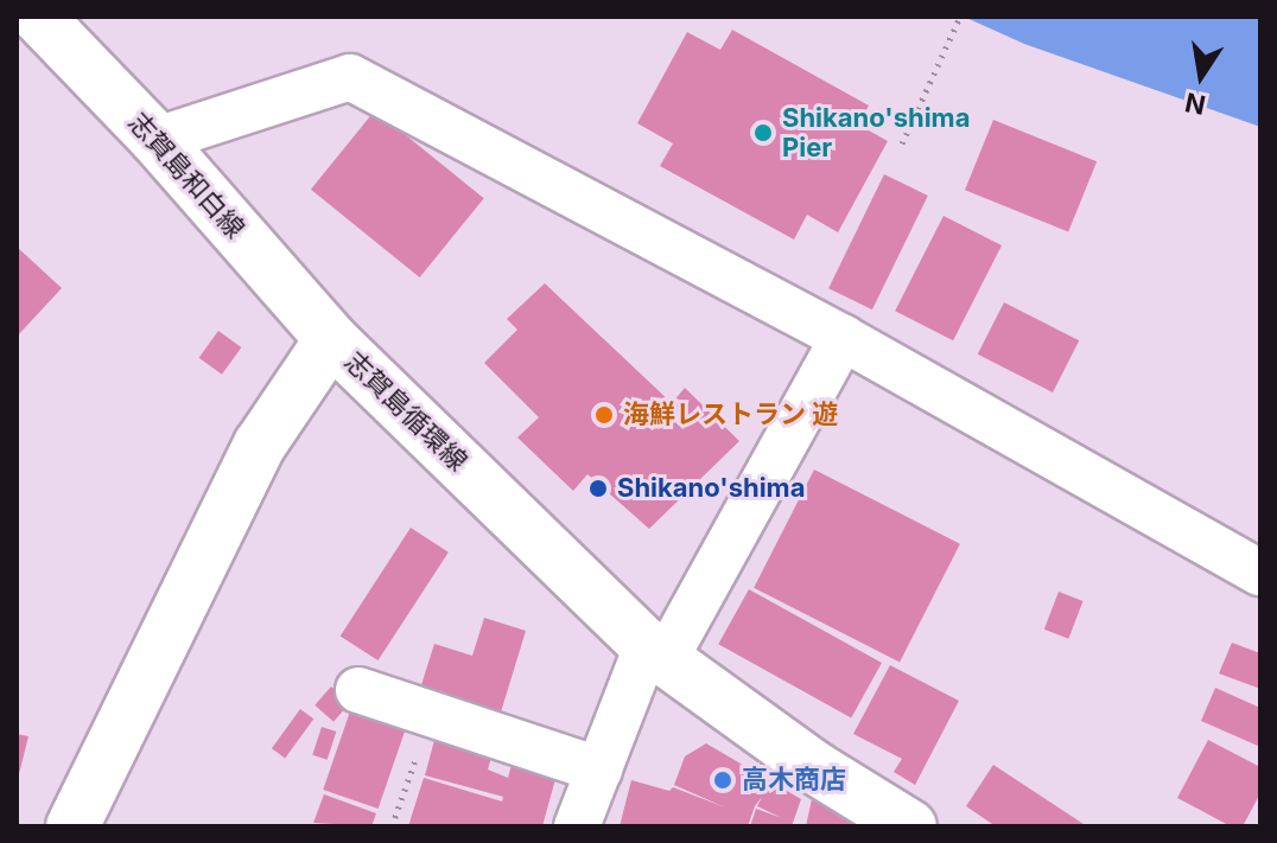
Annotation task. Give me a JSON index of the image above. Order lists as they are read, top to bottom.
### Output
{
  "streets": {
    "main road": ["志賀島和白線", "志賀島循環線"]
  },
  "crossings": [
    ["志賀島和白線", "志賀島循環線"]
  ],
  "places": [
    "Shikano'shima Pier",
    "海鮮レストラン 遊",
    "Shikano'shima",
    "高木商店"
  ],
  "north": "bottom"
}
